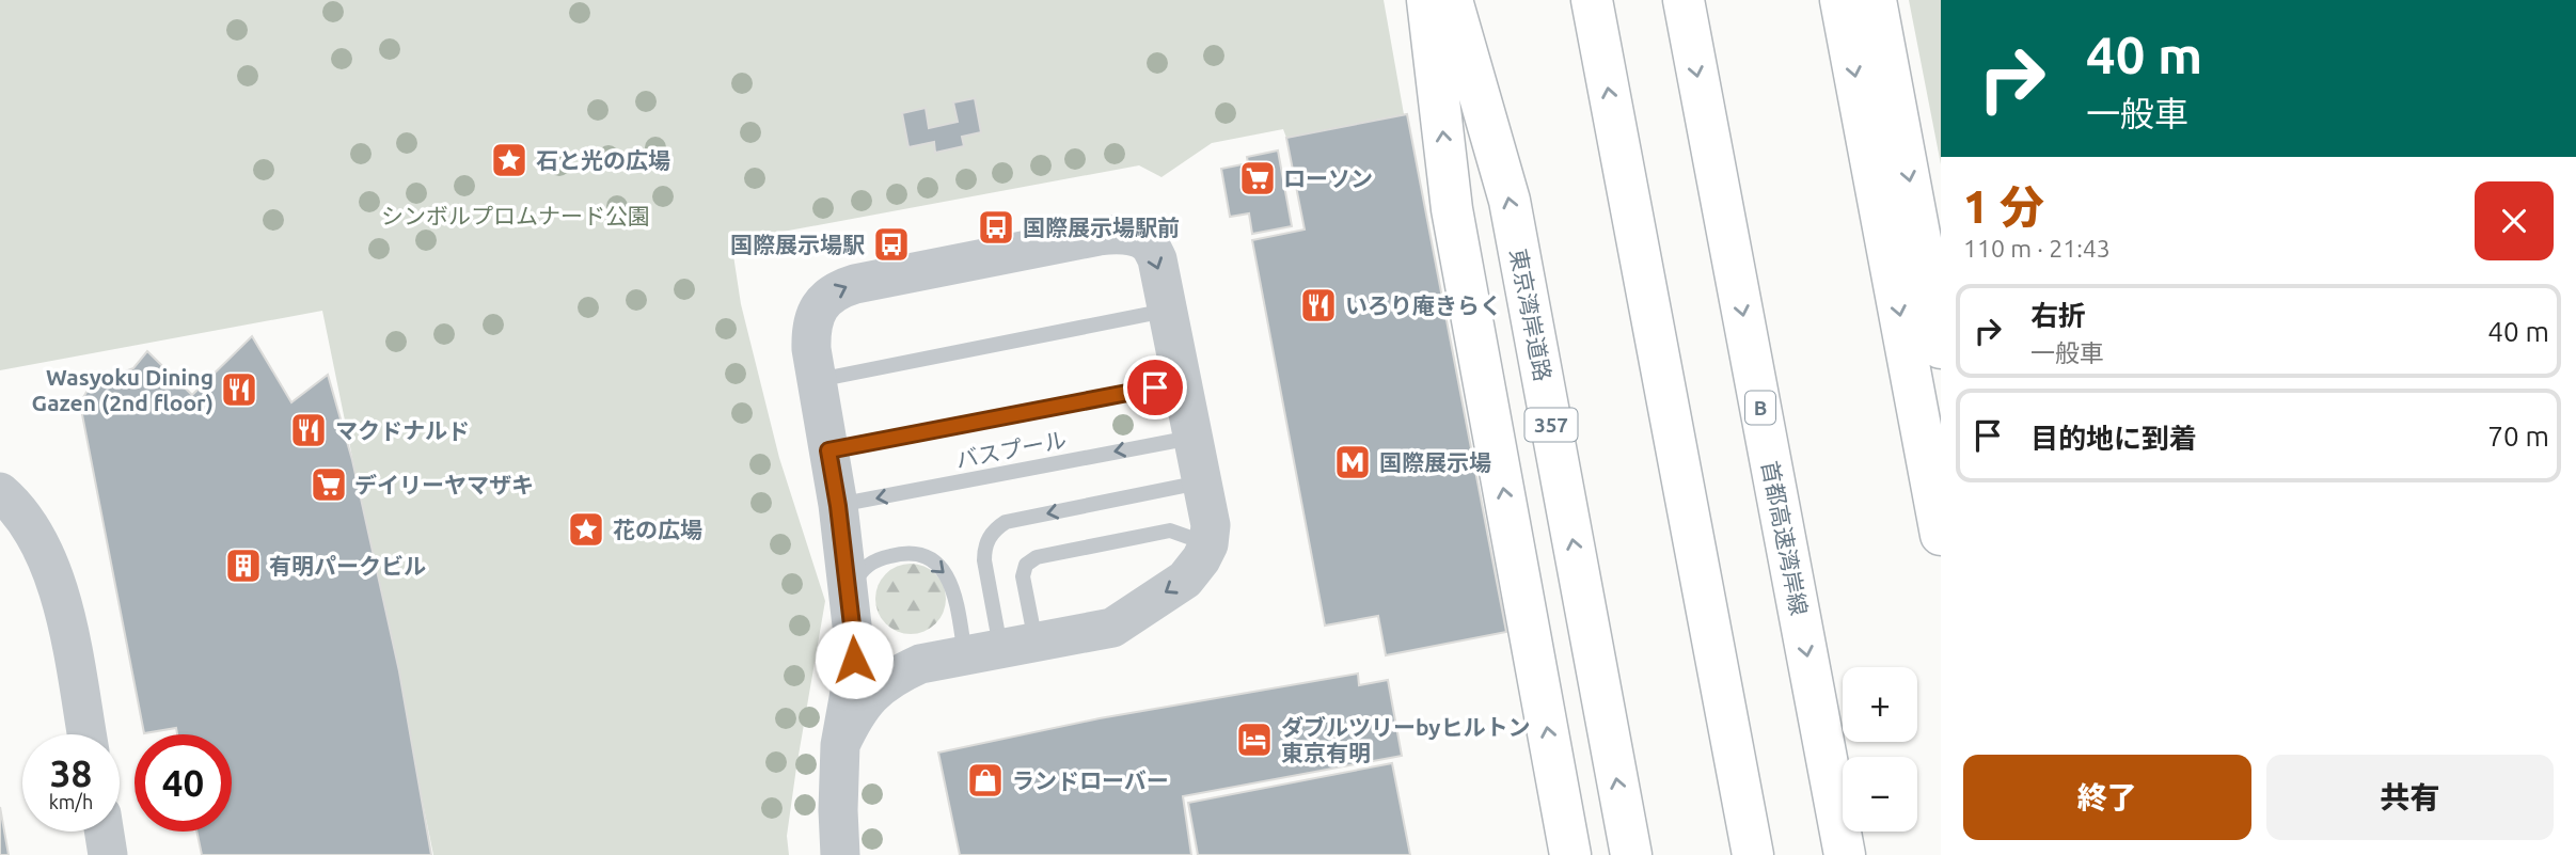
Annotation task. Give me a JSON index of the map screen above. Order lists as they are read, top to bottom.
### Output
{
  "streets": {
    "highway": [
      "東京湾岸道路",
      "B",
      "357",
      "首都高速湾岸線"
    ],
    "lane": ["バスプール"]
  },
  "parks": ["シンボルプロムナード公園"],
  "places": {
    "place": ["石と光の広場", "花の広場"],
    "supermarket": ["ローソン", "デイリーヤマザキ"],
    "bus stop": ["国際展示場駅前", "国際展示場駅"],
    "restaurant": ["いろり庵きらく", "Wasyoku Dining Gazen (2nd floor)", "マクドナルド"],
    "metro station": ["国際展示場"],
    "building": ["有明パークビル"],
    "hotel": ["ダブルツリーbyヒルトン 東京有明"],
    "shop": ["ランドローバー"]
  },
  "page": {
    "turn": ["40 m", "一般車"],
    "heading": ["1 分", "110 m · 21:43"],
    "list": [
      {
        "name": "右折",
        "note": "一般車",
        "value": "40 m"
      },
      {
        "name": "目的地に到着",
        "value": "70 m"
      }
    ],
    "map_buttons": ["+", "−"],
    "speed": "38 km/h",
    "limit": "40",
    "buttons": ["終了", "共有"]
  }
}
